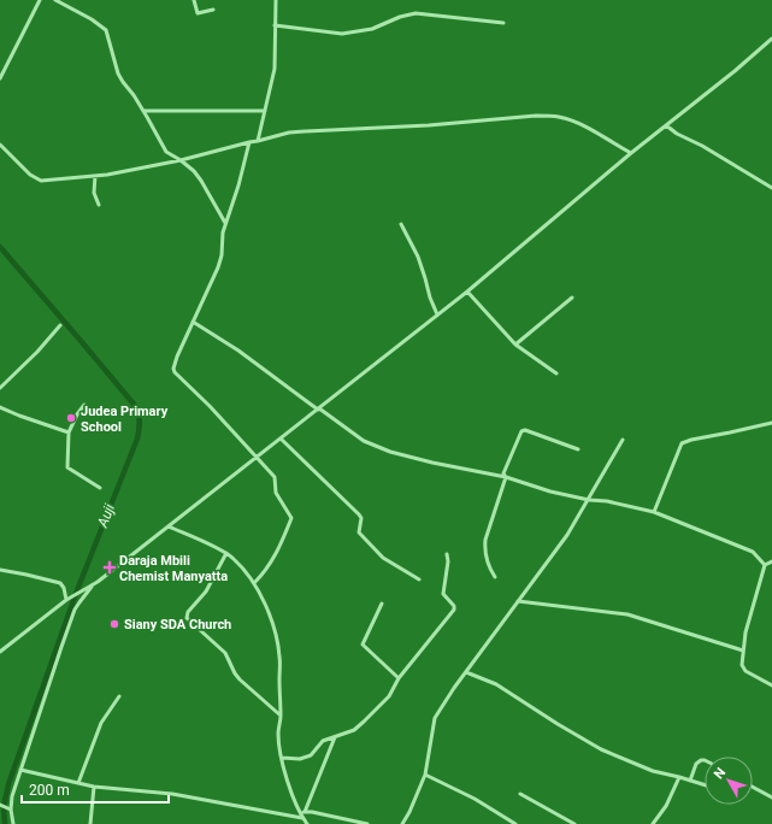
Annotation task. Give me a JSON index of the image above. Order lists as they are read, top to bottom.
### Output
{
  "water": ["Auji"],
  "places": {
    "other": ["Judea Primary School", "Siany SDA Church"],
    "health": ["Daraja Mbili Chemist Manyatta"]
  },
  "scale_bar": "200 m",
  "north": "top left"
}
